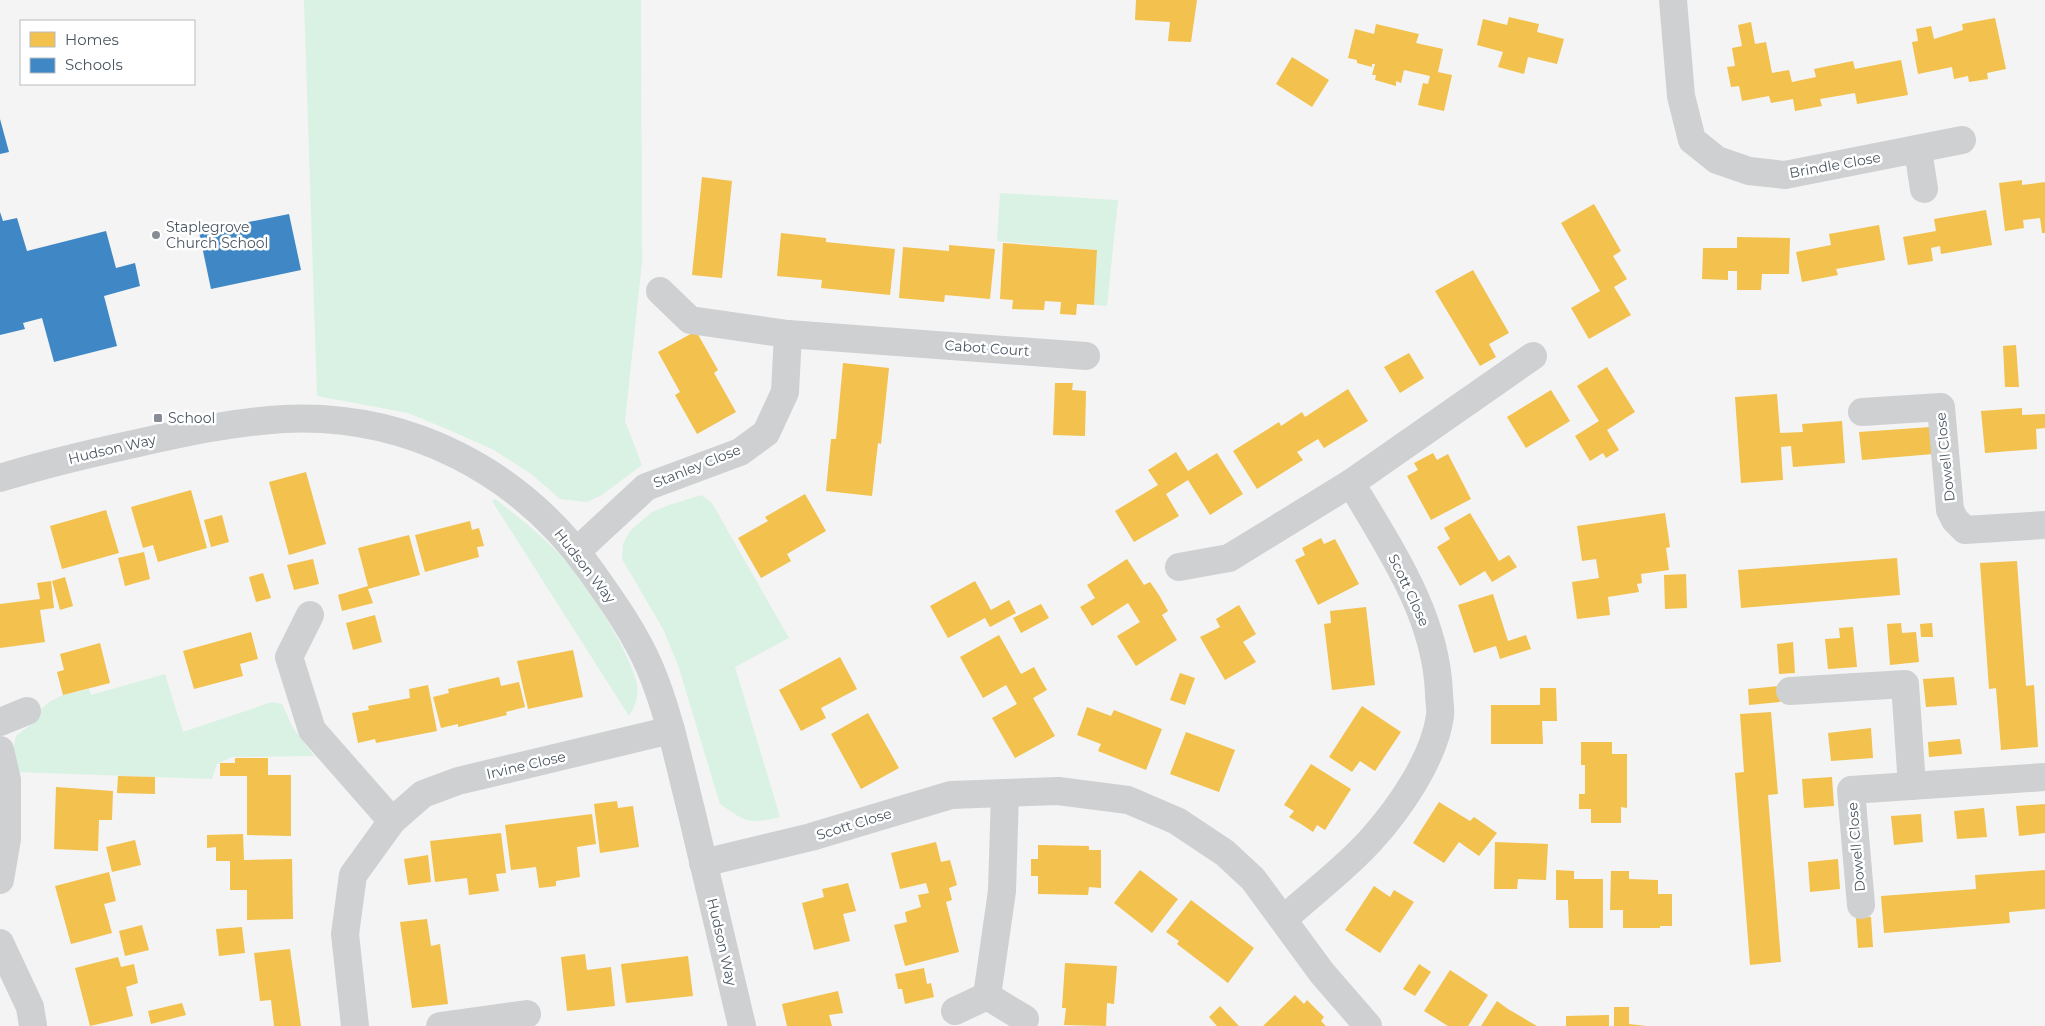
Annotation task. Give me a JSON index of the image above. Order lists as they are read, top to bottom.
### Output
{
  "streets": {
    "street": [
      "Brindle Close",
      "Cabot Court",
      "Hudson Way",
      "Dowell Close",
      "Stanley Close",
      "Scott Close",
      "Irvine Close"
    ]
  },
  "crossings": [
    ["Cabot Court", "Stanley Close"],
    ["Hudson Way", "Stanley Close"],
    ["Hudson Way", "Scott Close"],
    ["Hudson Way", "Irvine Close"]
  ],
  "places": {
    "other": ["Staplegrove Church School"],
    "transit": ["School"]
  },
  "legend": ["Homes", "Schools"]
}
